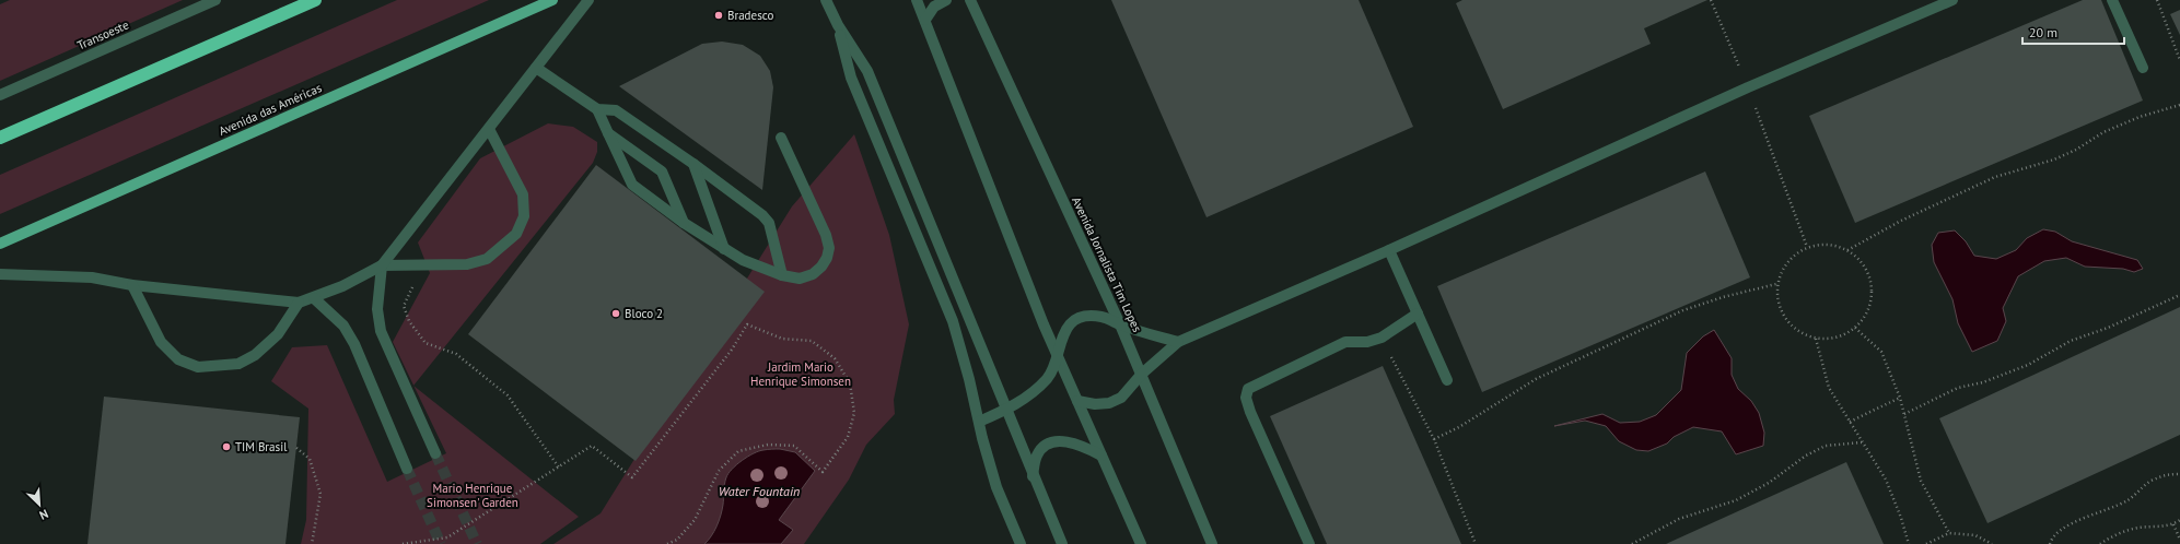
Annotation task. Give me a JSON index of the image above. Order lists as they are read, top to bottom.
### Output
{
  "streets": {
    "main road": ["Avenida das Américas"],
    "street": ["Transoeste", "Avenida Jornalista Tim Lopes"]
  },
  "water": ["Water Fountain"],
  "parks": ["Jardim Mario Henrique Simonsen", "Mario Henrique Simonsen' Garden"],
  "places": ["Bradesco", "Bloco 2", "TIM Brasil"],
  "scale_bar": "20 m",
  "north": "bottom right"
}
